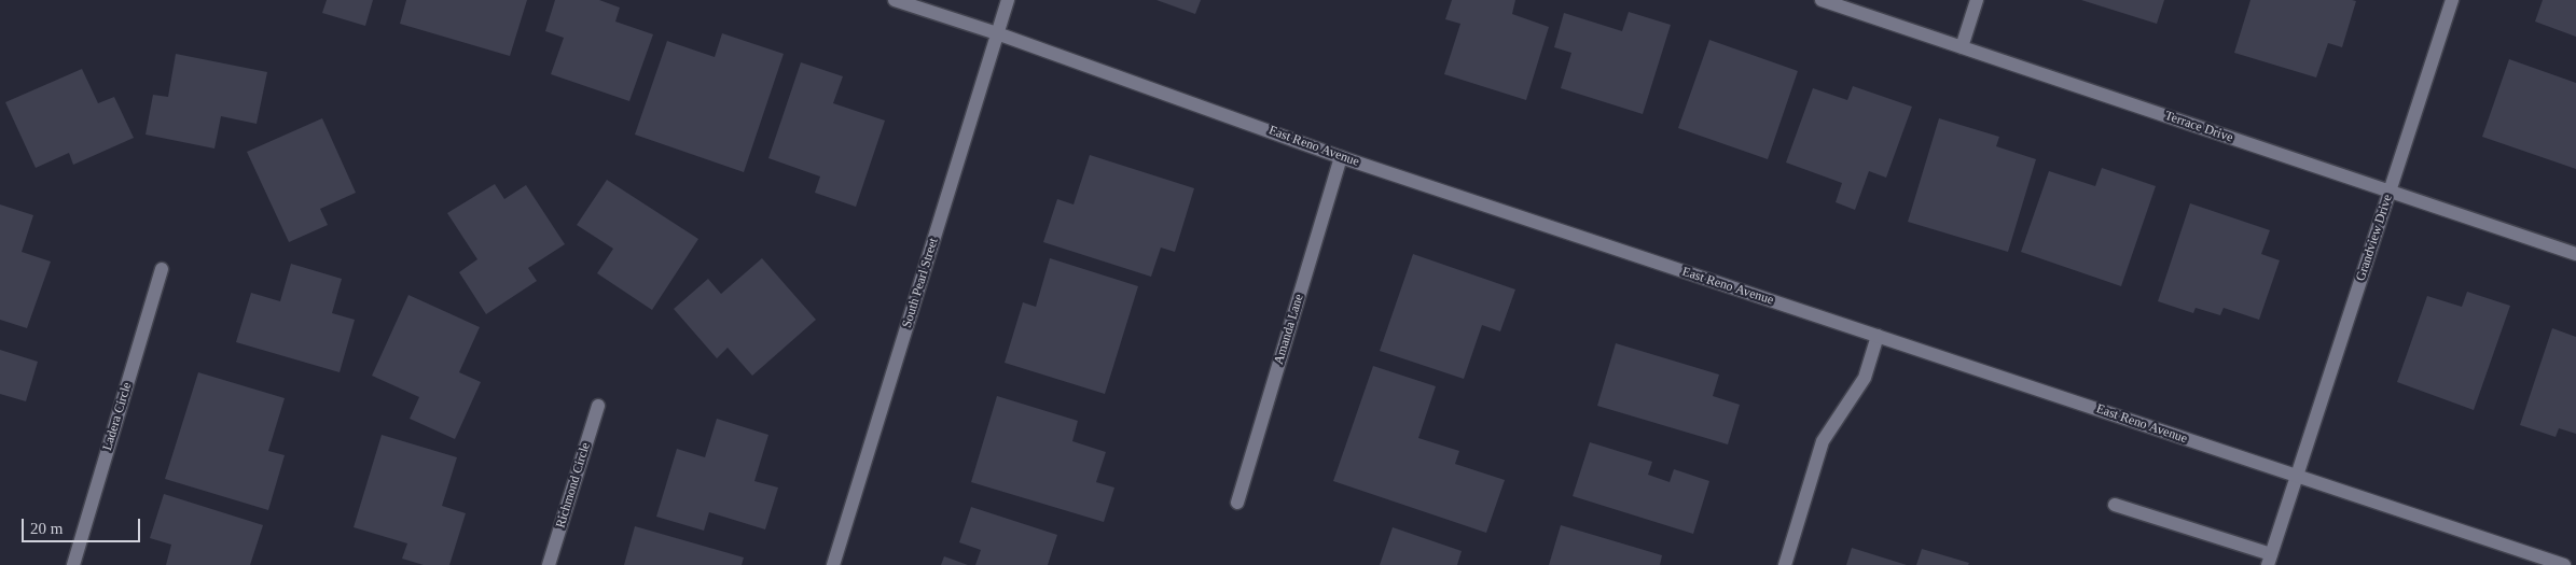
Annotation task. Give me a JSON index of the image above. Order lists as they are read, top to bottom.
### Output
{
  "streets": {
    "street": [
      "Terrace Drive",
      "East Reno Avenue",
      "Grandview Drive",
      "South Pearl Street",
      "Amanda Lane",
      "Ladera Circle",
      "Richmond Circle"
    ]
  },
  "crossings": [
    ["Terrace Drive", "Grandview Drive"],
    ["East Reno Avenue", "Grandview Drive"],
    ["East Reno Avenue", "South Pearl Street"],
    ["East Reno Avenue", "Amanda Lane"]
  ],
  "scale_bar": "20 m"
}
